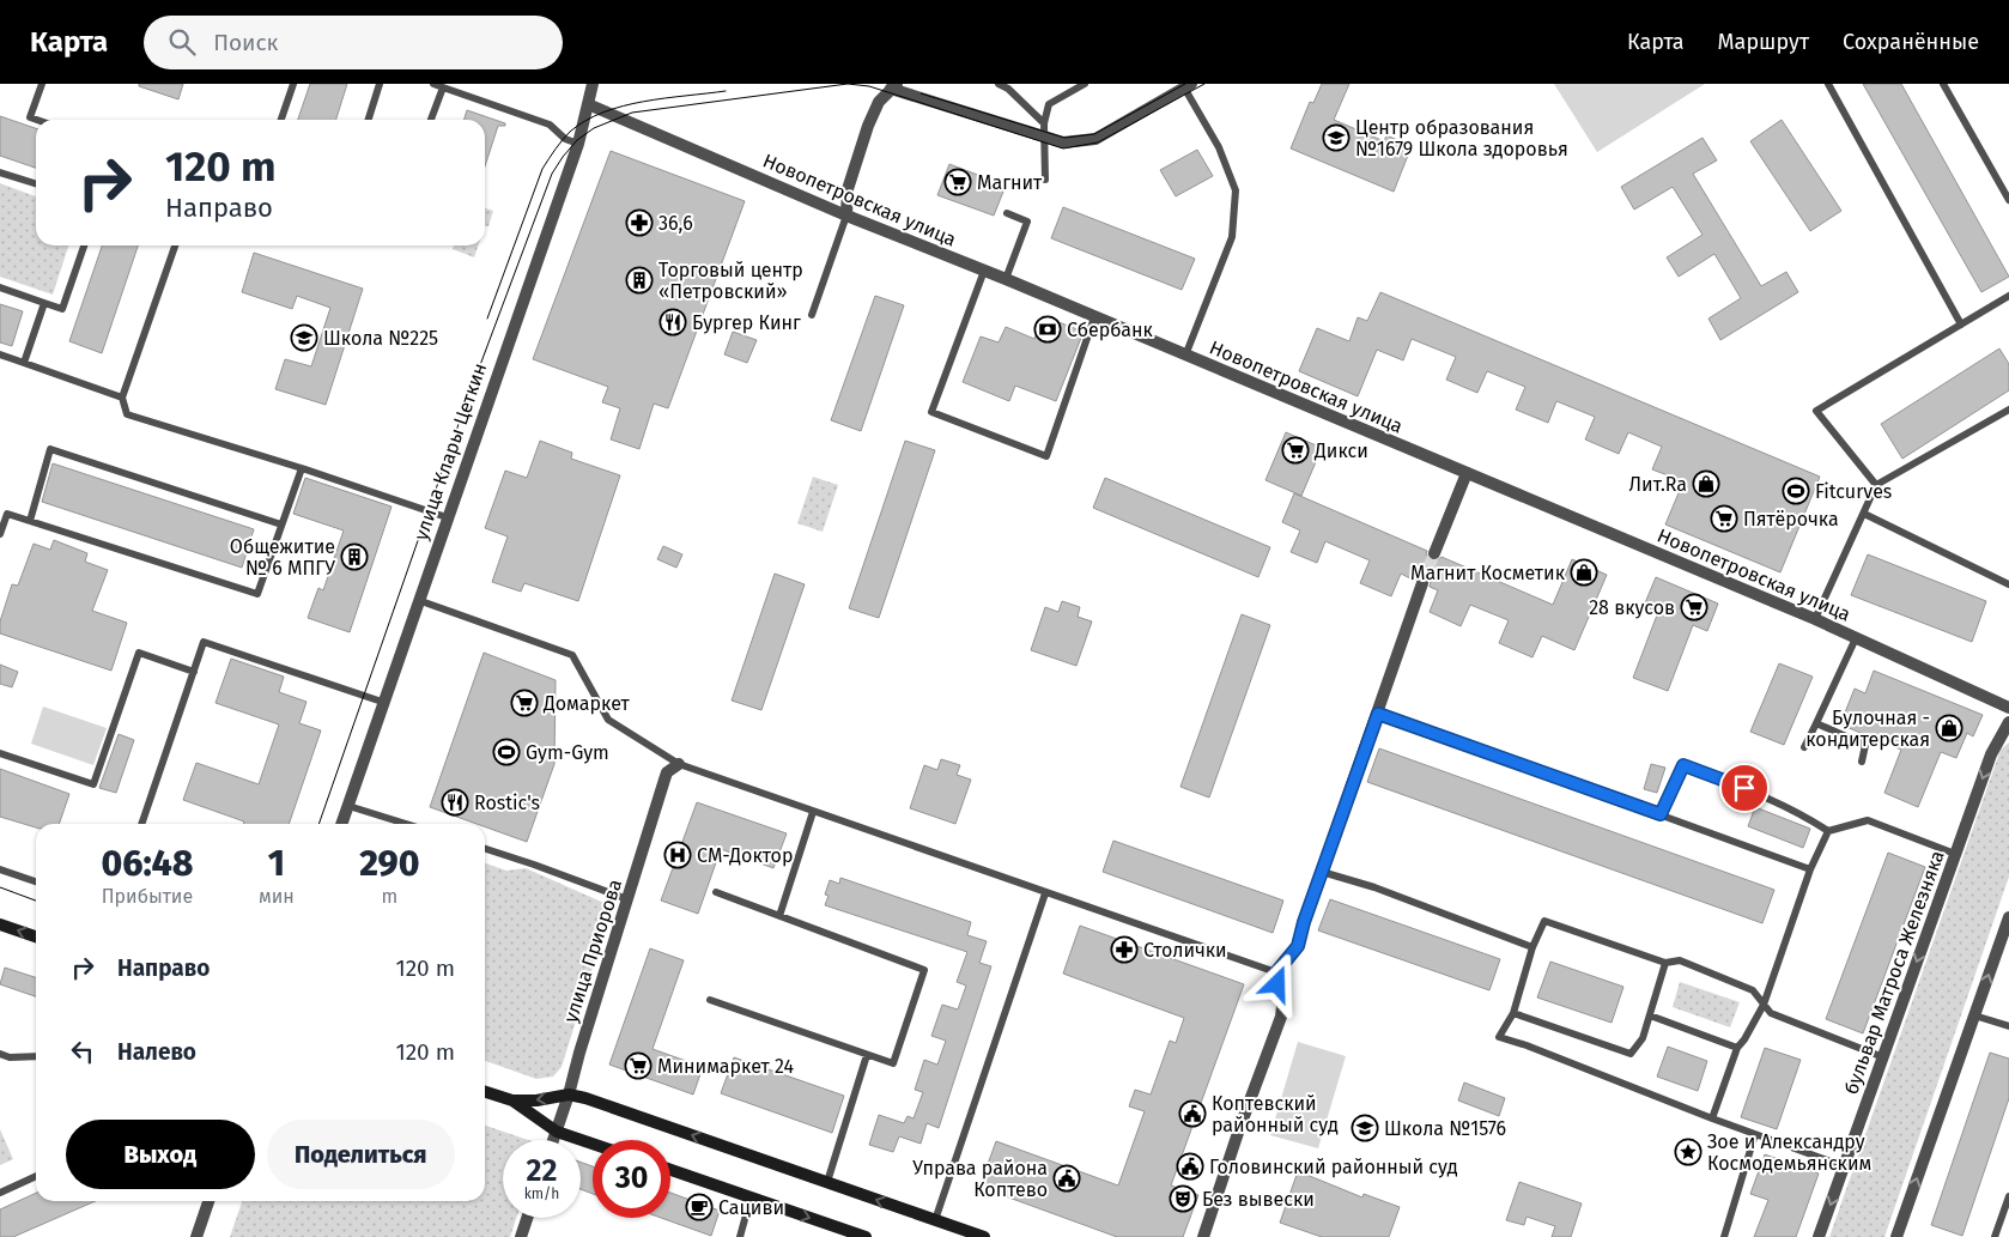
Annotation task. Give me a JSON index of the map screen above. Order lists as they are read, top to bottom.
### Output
{
  "streets": {
    "street": [
      "Новопетровская улица",
      "улица Клары Цеткин",
      "улица Приорова",
      "бульвар Матроса Железняка"
    ]
  },
  "crossings": [
    ["Новопетровская улица", "улица Клары Цеткин"]
  ],
  "places": {
    "school or university": ["Центр образования №1679 Школа здоровья", "Школа №225", "Школа №1576"],
    "supermarket": [
      "Магнит",
      "Дикси",
      "Пятёрочка",
      "28 вкусов",
      "Домаркет",
      "Минимаркет 24"
    ],
    "pharmacy": ["36,6", "Столички"],
    "building": ["Торговый центр «Петровский»", "Общежитие № 6 МПГУ"],
    "restaurant": ["Бургер Кинг", "Rostic's"],
    "bank": ["Сбербанк"],
    "shop": ["Лит.Ra", "Магнит Косметик", "Булочная - кондитерская"],
    "sports": ["Fitcurves", "Gym-Gym"],
    "hospital": ["СМ-Доктор"],
    "public building": ["Коптевский районный суд", "Головинский районный суд", "Управа района Коптево"],
    "place": ["Зое и Александру Космодемьянским"],
    "theatre": ["Без вывески"],
    "cafe": ["Сациви"]
  },
  "page": {
    "header": "Карта",
    "search": "Поиск",
    "nav": ["Карта", "Маршрут", "Сохранённые"],
    "turn": ["120 m", "Направо"],
    "eta": [
      "06:48",
      "Прибытие",
      "1",
      "мин",
      "290",
      "m"
    ],
    "list": [
      {
        "name": "Направо",
        "value": "120 m"
      },
      {
        "name": "Налево",
        "value": "120 m"
      }
    ],
    "buttons": ["Выход", "Поделиться"],
    "speed": "22 km/h",
    "limit": "30"
  }
}
